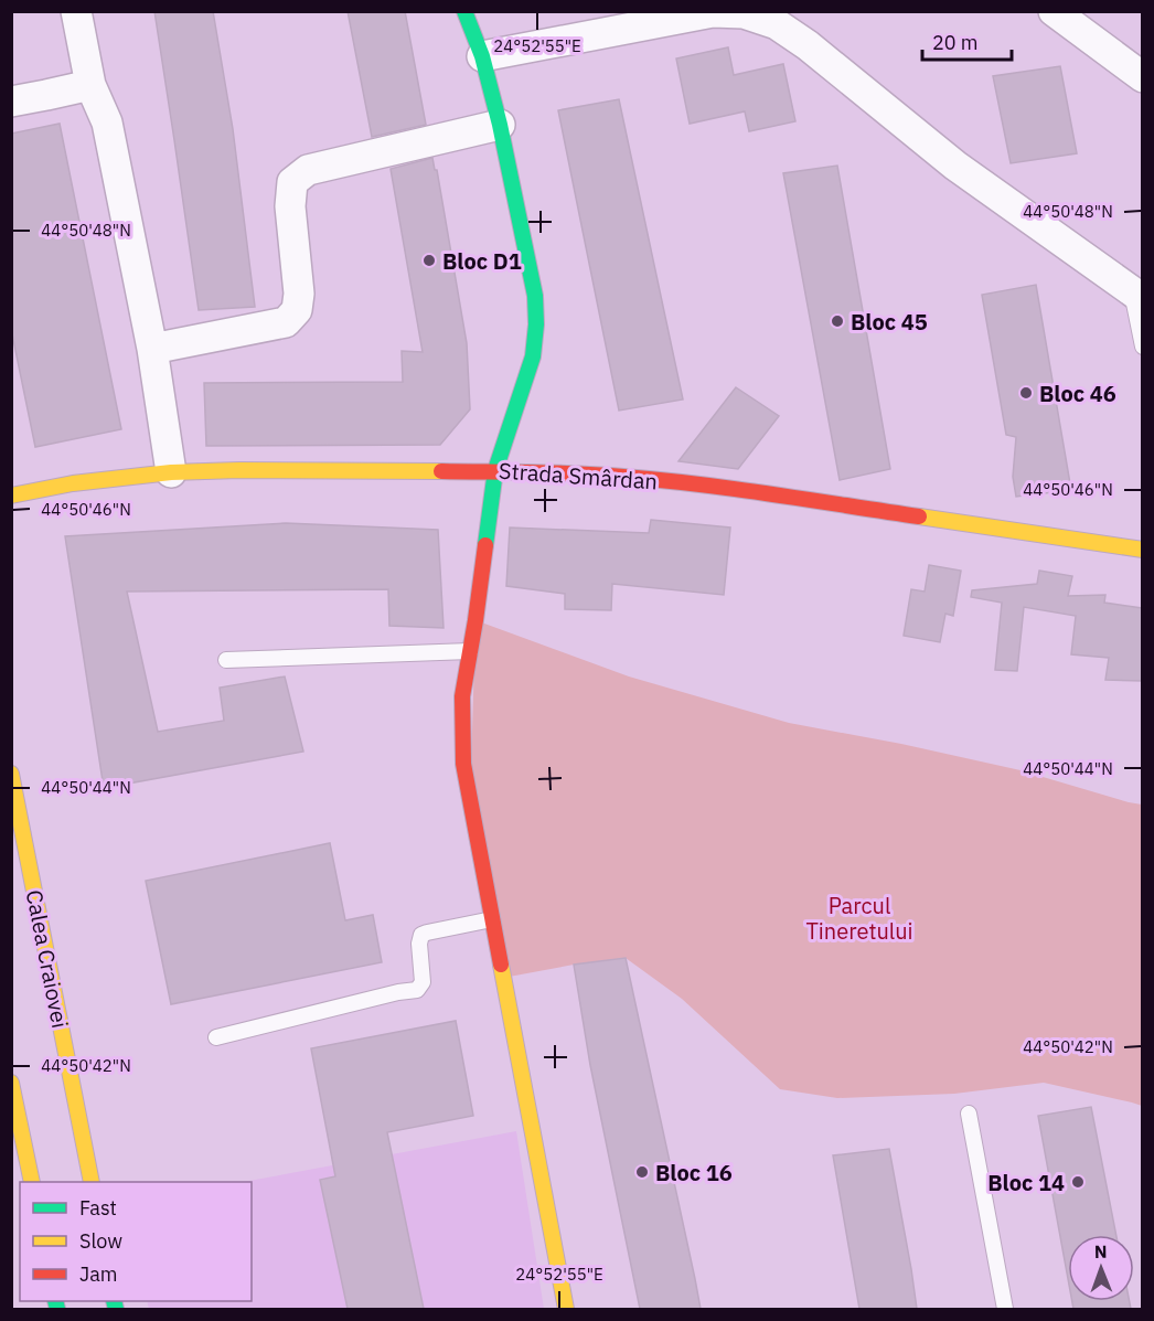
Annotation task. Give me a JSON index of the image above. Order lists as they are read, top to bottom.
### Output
{
  "streets": {
    "street": ["Strada Smârdan", "Calea Craiovei"]
  },
  "parks": ["Parcul Tineretului"],
  "places": [
    "Bloc D1",
    "Bloc 45",
    "Bloc 46",
    "Bloc 16",
    "Bloc 14"
  ],
  "legend": ["Fast", "Slow", "Jam"],
  "scale_bar": "20 m",
  "north": "top",
  "coordinates": [
    "24°52'55\"E",
    "44°50'48\"N",
    "44°50'46\"N",
    "44°50'44\"N",
    "44°50'42\"N"
  ]
}
